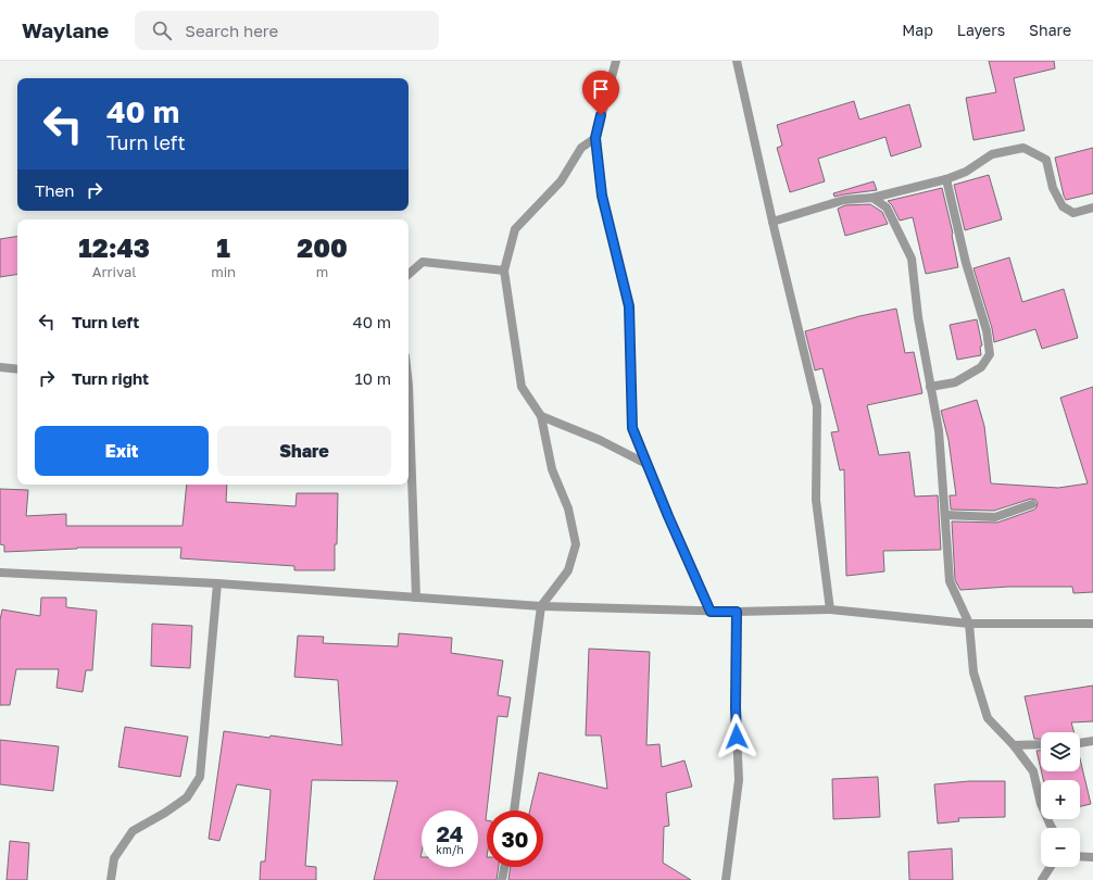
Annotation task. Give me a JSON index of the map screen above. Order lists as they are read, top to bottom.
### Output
{
  "page": {
    "header": "Waylane",
    "search": "Search here",
    "nav": ["Map", "Layers", "Share"],
    "turn": ["40 m", "Turn left"],
    "then": "Then",
    "eta": [
      "12:43",
      "Arrival",
      "1",
      "min",
      "200",
      "m"
    ],
    "list": [
      {
        "name": "Turn left",
        "value": "40 m"
      },
      {
        "name": "Turn right",
        "value": "10 m"
      }
    ],
    "buttons": ["Exit", "Share"],
    "map_buttons": ["+", "−"],
    "speed": "24 km/h",
    "limit": "30"
  }
}
